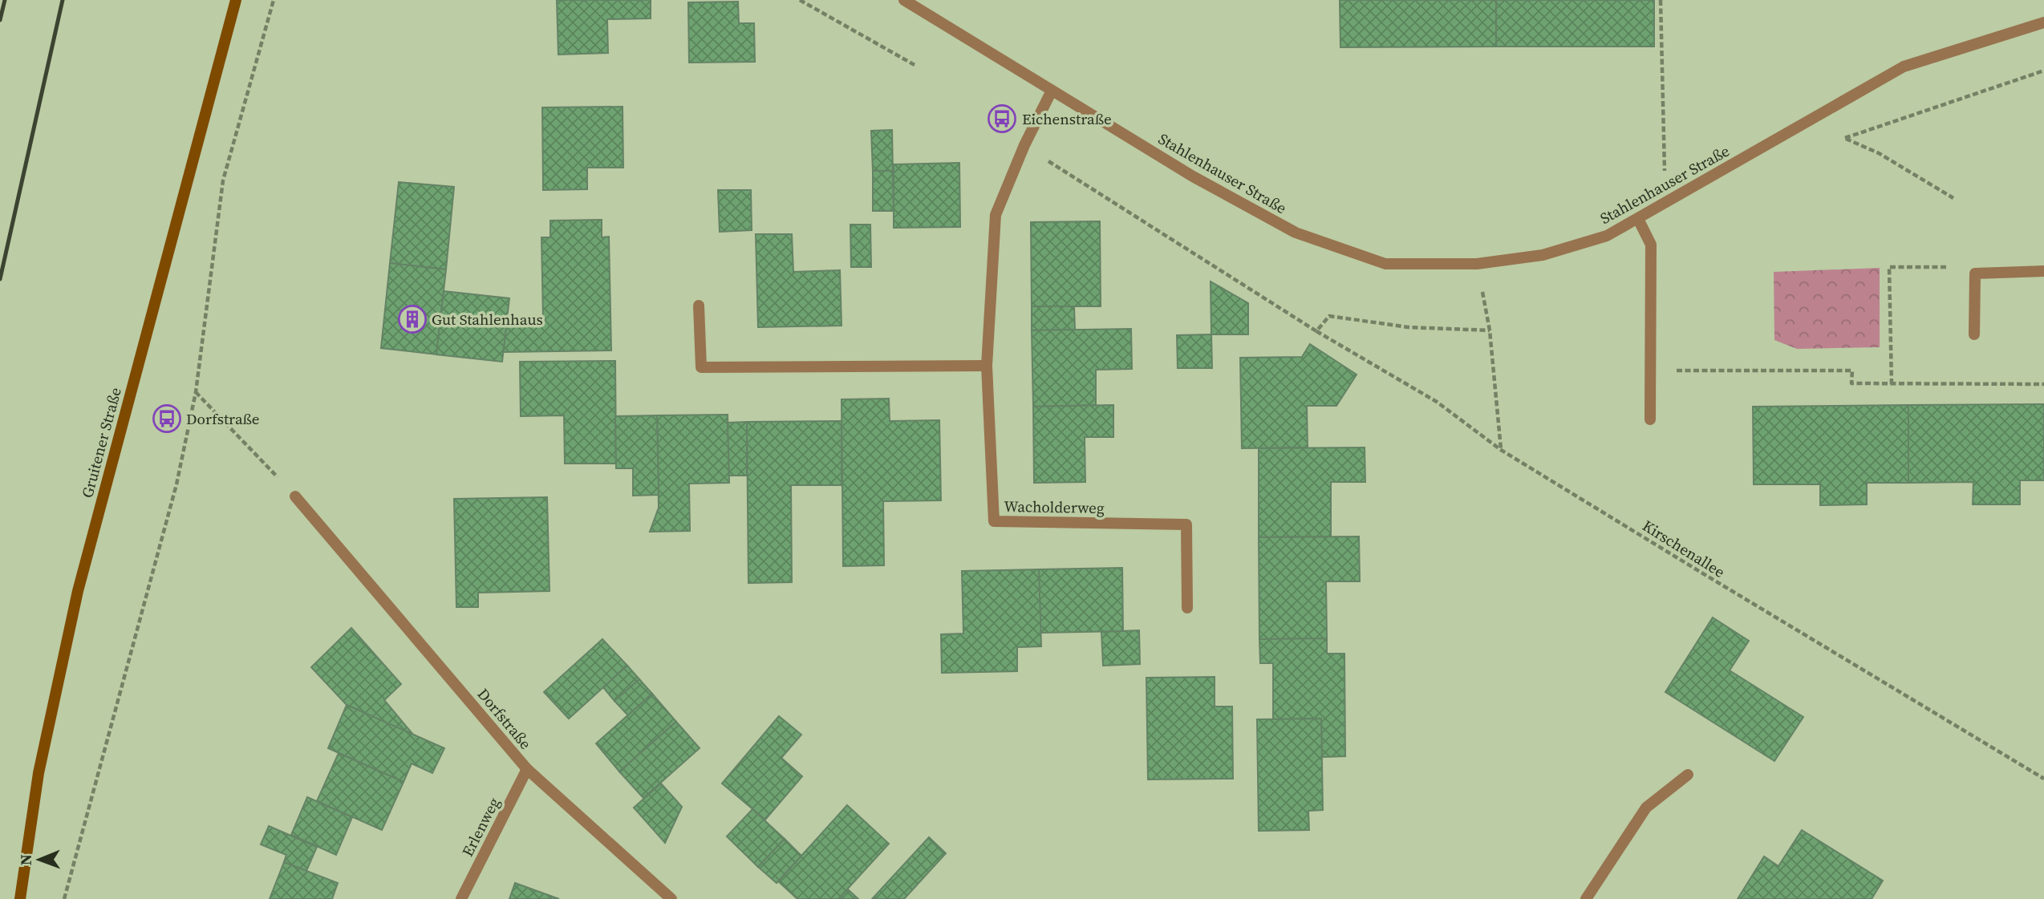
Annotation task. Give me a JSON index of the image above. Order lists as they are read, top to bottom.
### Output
{
  "streets": {
    "main road": ["Gruitener Straße"],
    "street": [
      "Stahlenhauser Straße",
      "Wacholderweg",
      "Dorfstraße",
      "Erlenweg"
    ],
    "path": ["Kirschenallee"]
  },
  "crossings": [
    ["Stahlenhauser Straße", "Wacholderweg"],
    ["Wacholderweg", "Kirschenallee"],
    ["Dorfstraße", "Erlenweg"]
  ],
  "places": {
    "bus stop": ["Eichenstraße", "Dorfstraße"],
    "building": ["Gut Stahlenhaus"]
  },
  "north": "left"
}
